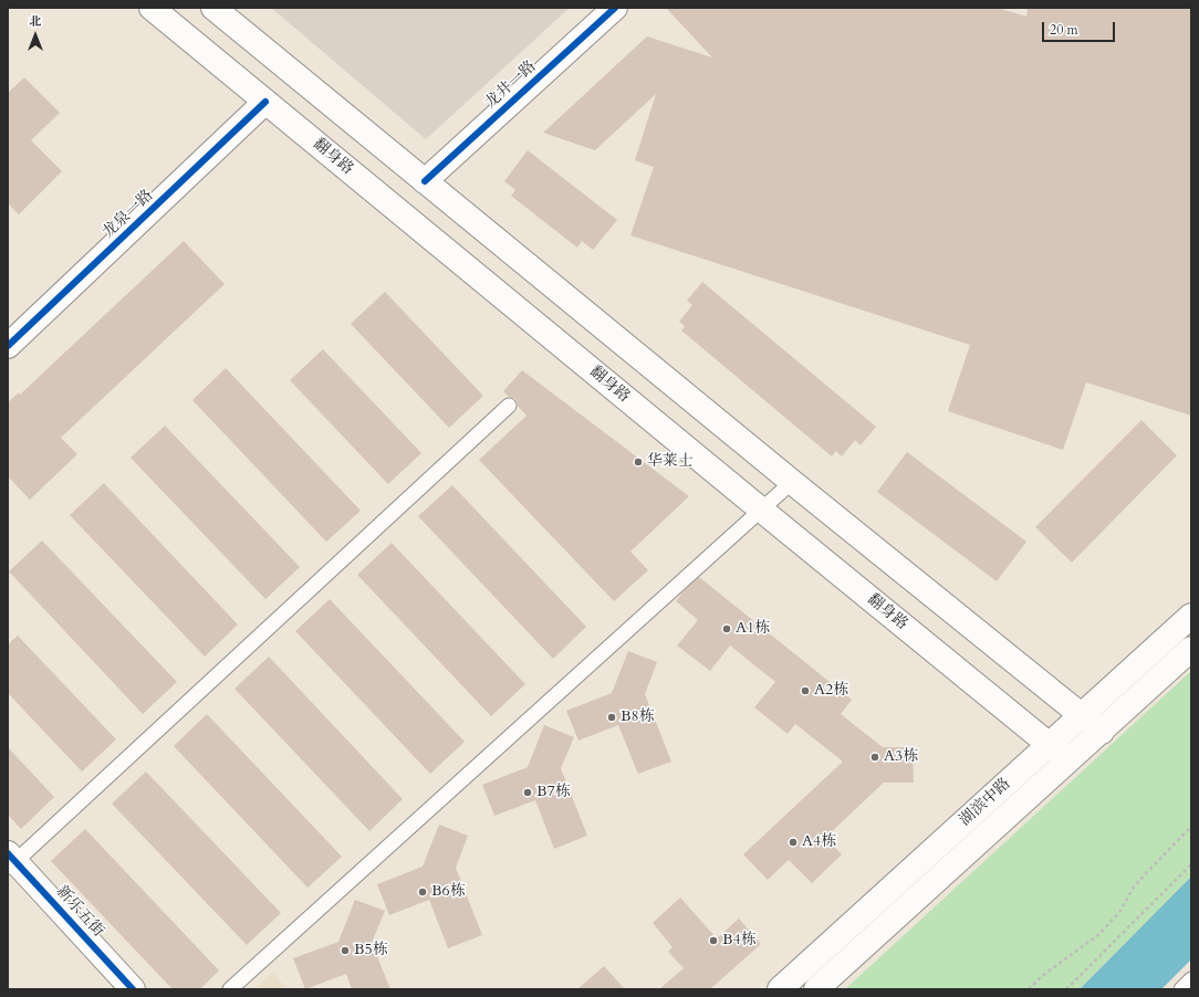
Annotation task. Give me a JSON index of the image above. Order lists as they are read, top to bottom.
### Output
{
  "streets": {
    "main road": [
      "龙井一路",
      "翻身路",
      "龙泉一路",
      "湖滨中路",
      "新乐五街"
    ]
  },
  "crossings": [
    ["翻身路", "龙泉一路"],
    ["翻身路", "湖滨中路"]
  ],
  "places": [
    "华莱士",
    "A1栋",
    "A2栋",
    "B8栋",
    "A3栋",
    "B7栋",
    "A4栋",
    "B6栋",
    "B4栋",
    "B5栋"
  ],
  "scale_bar": "20 m",
  "north": "top"
}
